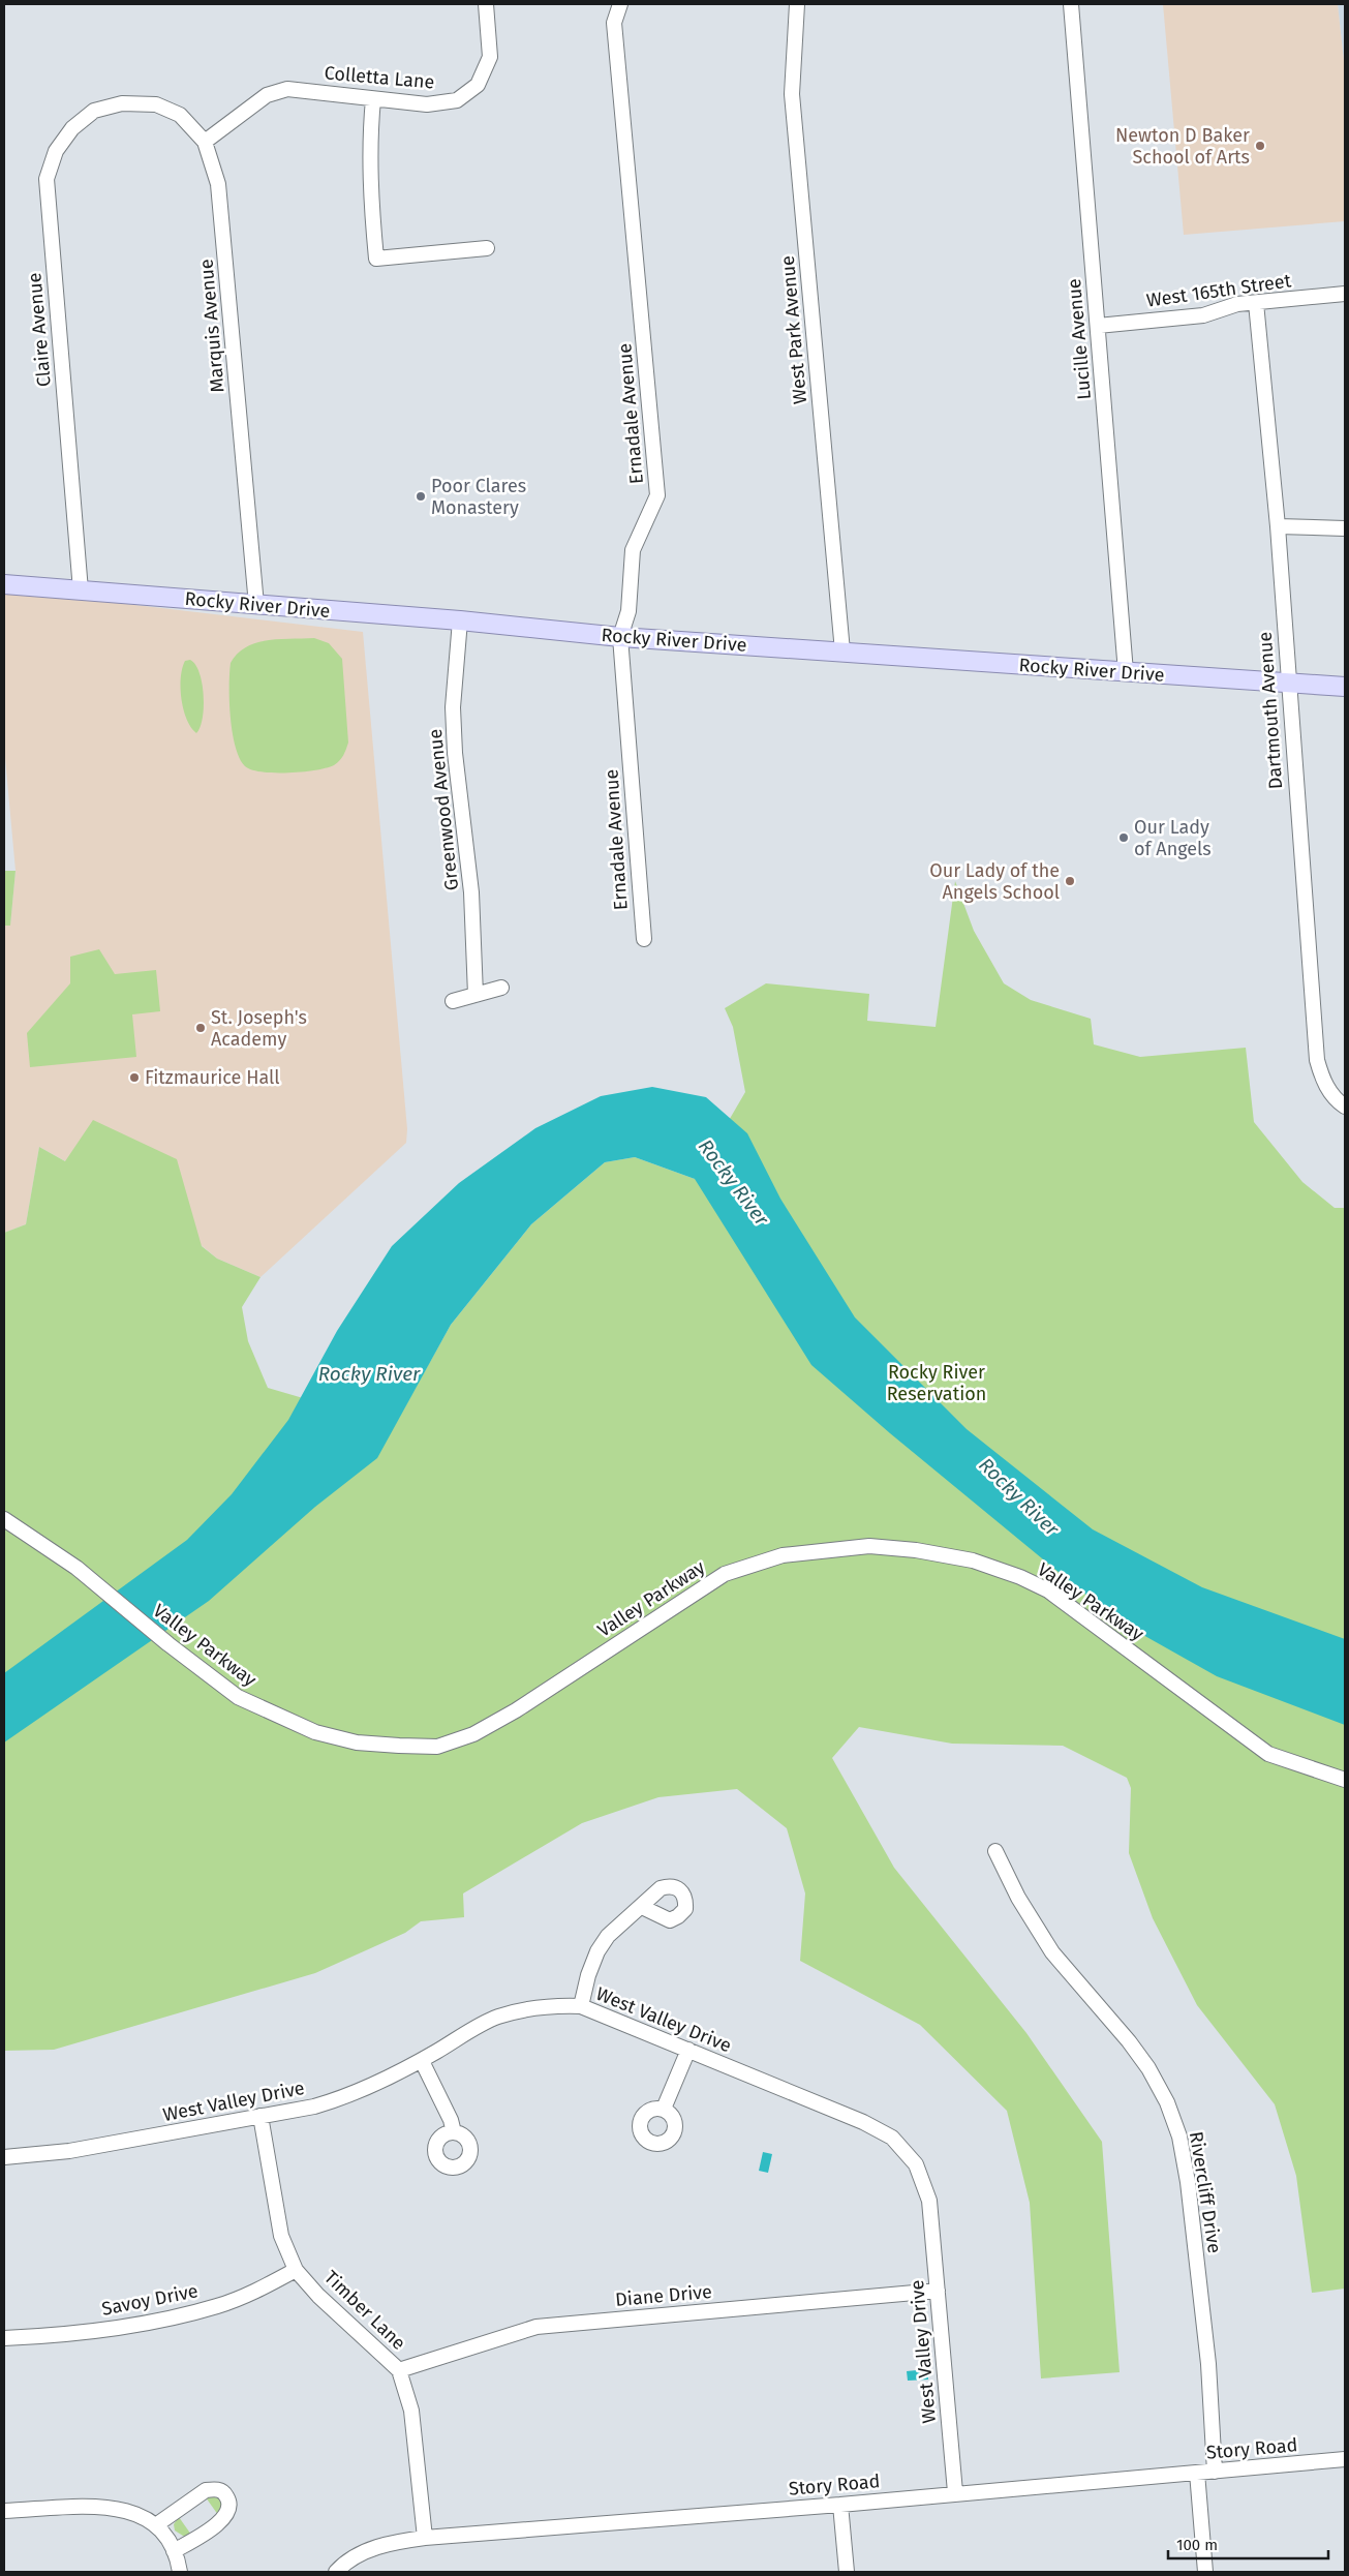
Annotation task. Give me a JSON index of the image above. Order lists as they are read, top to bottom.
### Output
{
  "streets": {
    "main road": ["Rocky River Drive"],
    "street": [
      "Colletta Lane",
      "West 165th Street",
      "Marquis Avenue",
      "Claire Avenue",
      "West Park Avenue",
      "Lucille Avenue",
      "Ernadale Avenue",
      "Dartmouth Avenue",
      "Greenwood Avenue",
      "Valley Parkway",
      "West Valley Drive",
      "Rivercliff Drive",
      "Diane Drive",
      "Savoy Drive",
      "Timber Lane",
      "Story Road"
    ]
  },
  "crossings": [
    ["Colletta Lane", "Marquis Avenue"],
    ["West 165th Street", "Lucille Avenue"],
    ["West 165th Street", "Dartmouth Avenue"],
    ["Marquis Avenue", "Claire Avenue"],
    ["Marquis Avenue", "Rocky River Drive"],
    ["Claire Avenue", "Rocky River Drive"],
    ["West Park Avenue", "Rocky River Drive"],
    ["Lucille Avenue", "Rocky River Drive"],
    ["Ernadale Avenue", "Rocky River Drive"],
    ["Rocky River Drive", "Dartmouth Avenue"],
    ["Rocky River Drive", "Greenwood Avenue"],
    ["West Valley Drive", "Diane Drive"],
    ["West Valley Drive", "Timber Lane"],
    ["West Valley Drive", "Story Road"],
    ["Rivercliff Drive", "Story Road"],
    ["Diane Drive", "Timber Lane"],
    ["Savoy Drive", "Timber Lane"],
    ["Timber Lane", "Story Road"]
  ],
  "water": ["Rocky River"],
  "parks": ["Rocky River Reservation"],
  "places": [
    "Newton D Baker School of Arts",
    "Poor Clares Monastery",
    "Our Lady of Angels",
    "Our Lady of the Angels School",
    "St. Joseph's Academy",
    "Fitzmaurice Hall"
  ],
  "scale_bar": "100 m"
}
